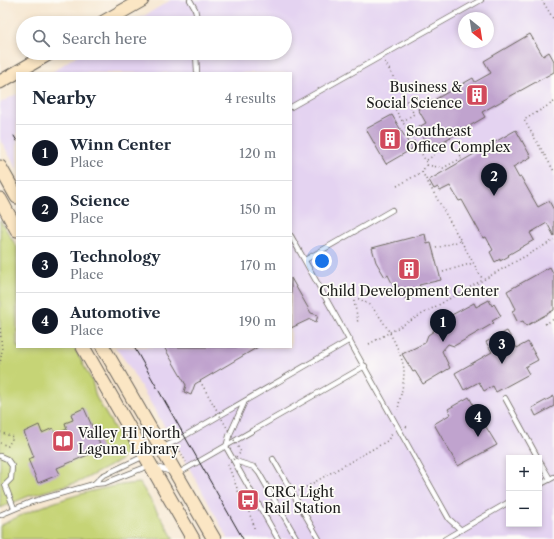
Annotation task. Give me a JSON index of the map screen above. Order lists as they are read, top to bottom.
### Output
{
  "places": {
    "building": ["Business & Social Science", "Southeast Office Complex", "Child Development Center"],
    "library": ["Valley Hi North Laguna Library"],
    "bus stop": ["CRC Light Rail Station"]
  },
  "north": "bottom right",
  "page": {
    "search": "Search here",
    "heading": ["Nearby", "4 results"],
    "list": [
      {
        "mark": "1",
        "name": "Winn Center",
        "note": "Place",
        "value": "120 m"
      },
      {
        "mark": "2",
        "name": "Science",
        "note": "Place",
        "value": "150 m"
      },
      {
        "mark": "3",
        "name": "Technology",
        "note": "Place",
        "value": "170 m"
      },
      {
        "mark": "4",
        "name": "Automotive",
        "note": "Place",
        "value": "190 m"
      }
    ],
    "pins": [
      "2",
      "1",
      "3",
      "4"
    ],
    "map_buttons": ["+", "−"]
  }
}
